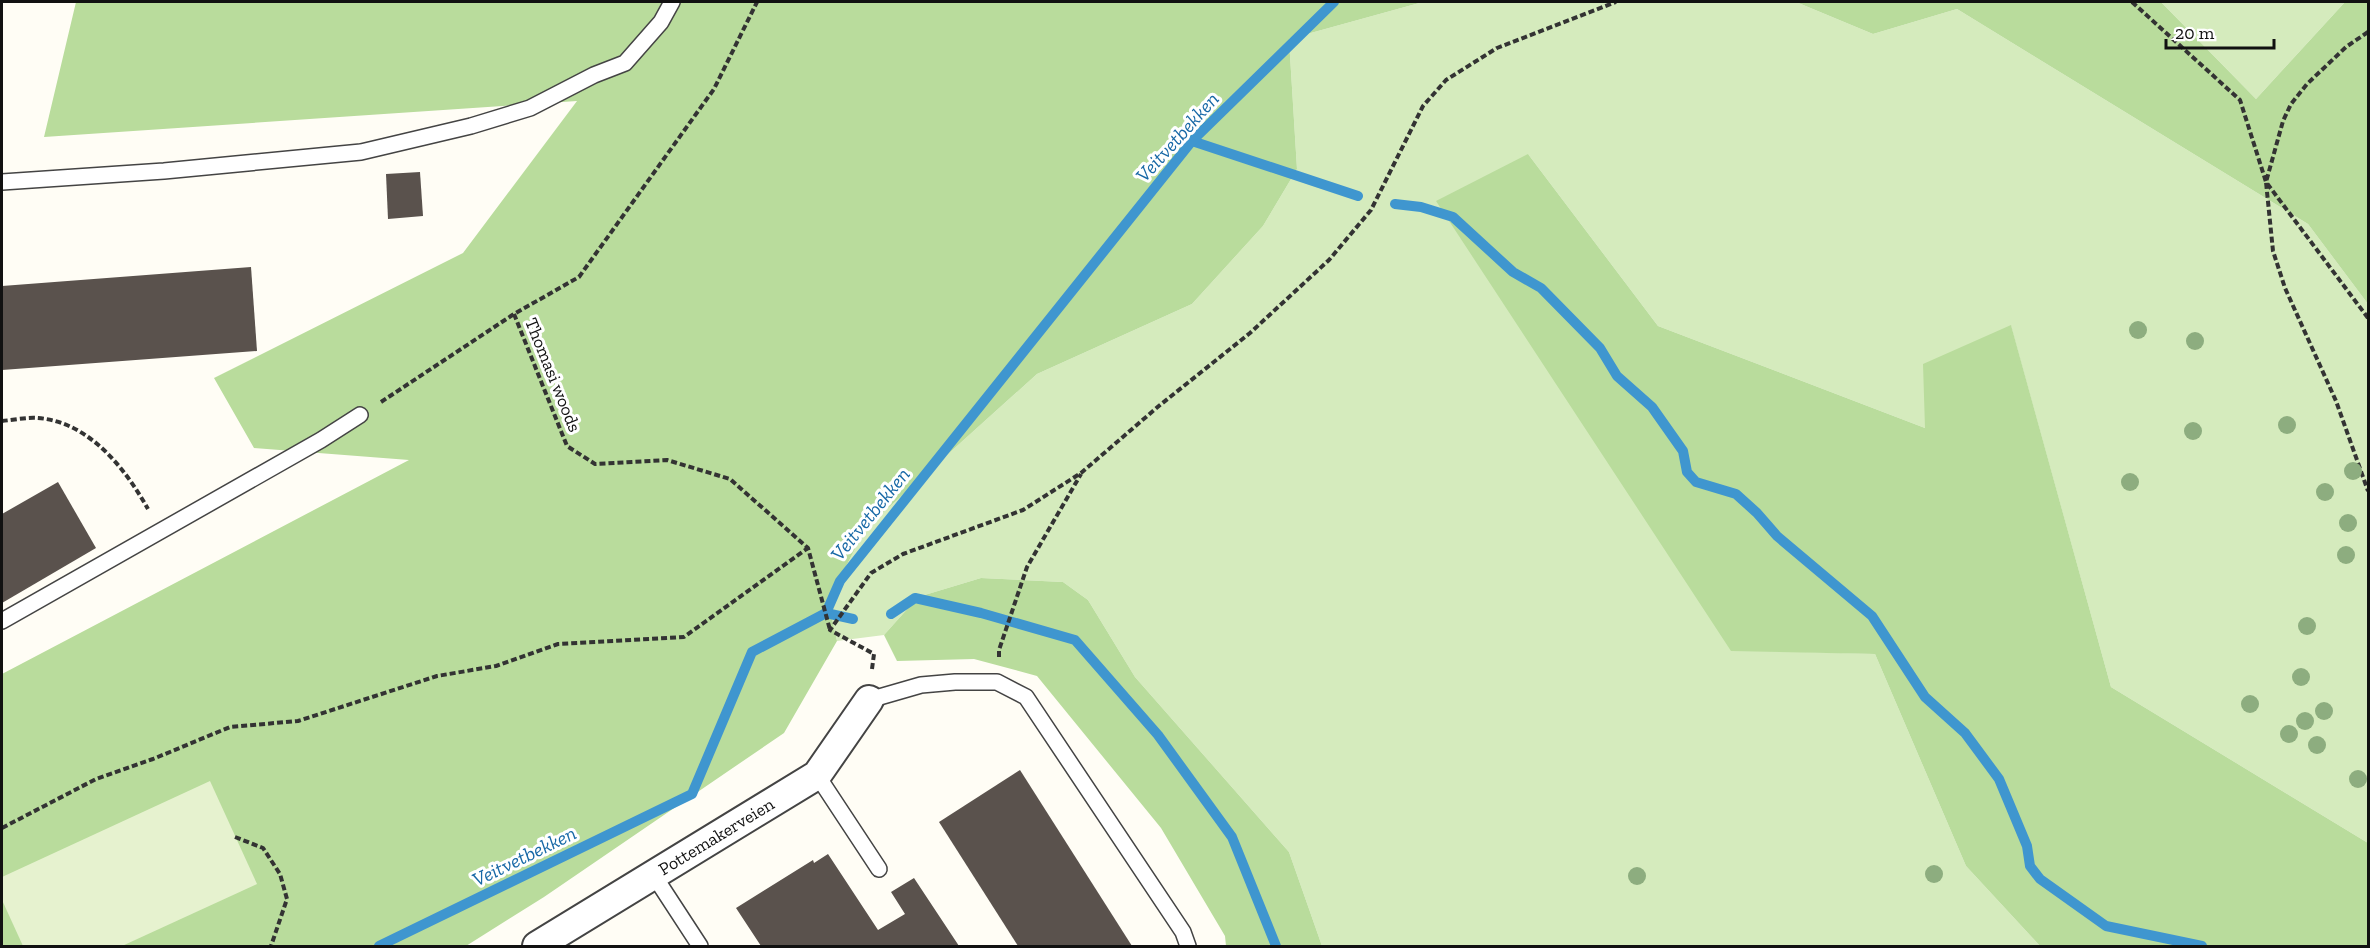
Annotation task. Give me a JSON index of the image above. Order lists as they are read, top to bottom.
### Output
{
  "streets": {
    "street": ["Pottemakerveien"],
    "path": ["Thomasi woods"]
  },
  "water": ["Veitvetbekken"],
  "scale_bar": "20 m"
}
